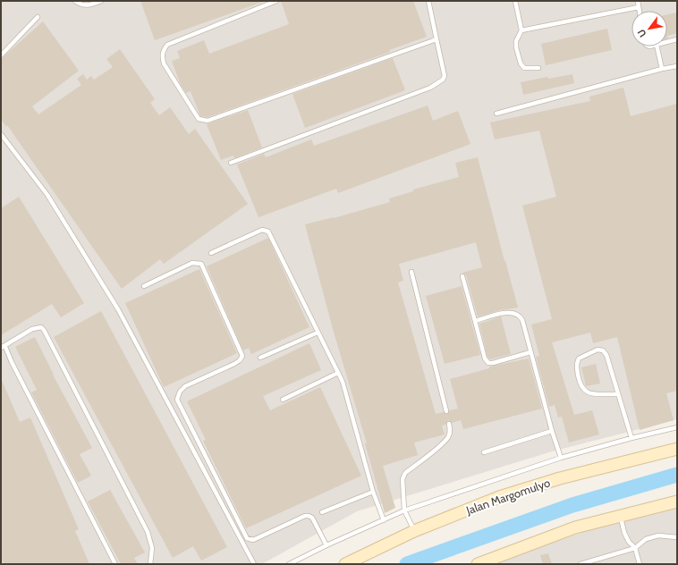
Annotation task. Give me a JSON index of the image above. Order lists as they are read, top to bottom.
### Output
{
  "streets": {
    "main road": ["Jalan Margomulyo"]
  },
  "north": "bottom left"
}
